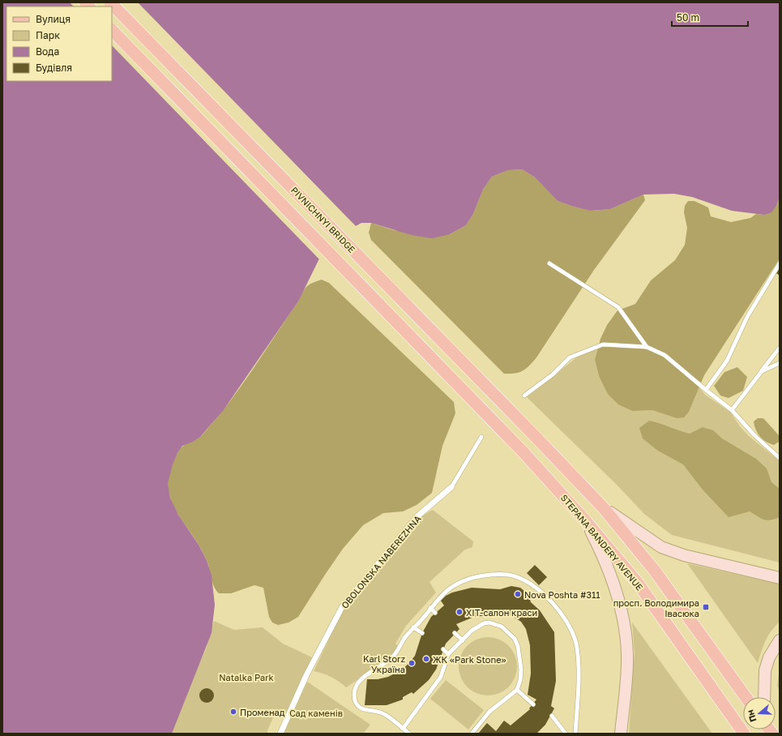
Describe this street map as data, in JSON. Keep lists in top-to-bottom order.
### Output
{
  "streets": {
    "main road": ["PIVNICHNYI BRIDGE", "STEPANA BANDERY AVENUE"],
    "street": ["OBOLONSKA NABEREZHNA"]
  },
  "parks": ["Natalka Park", "Сад каменів"],
  "places": {
    "other": [
      "Nova Poshta #311",
      "ХІТ-салон краси",
      "ЖК «Park Stone»",
      "Karl Storz Україна",
      "Променад"
    ],
    "transit": ["просп. Володимира Івасюка"]
  },
  "legend": [
    "Вулиця",
    "Парк",
    "Вода",
    "Будівля"
  ],
  "scale_bar": "50 m",
  "north": "left"
}
